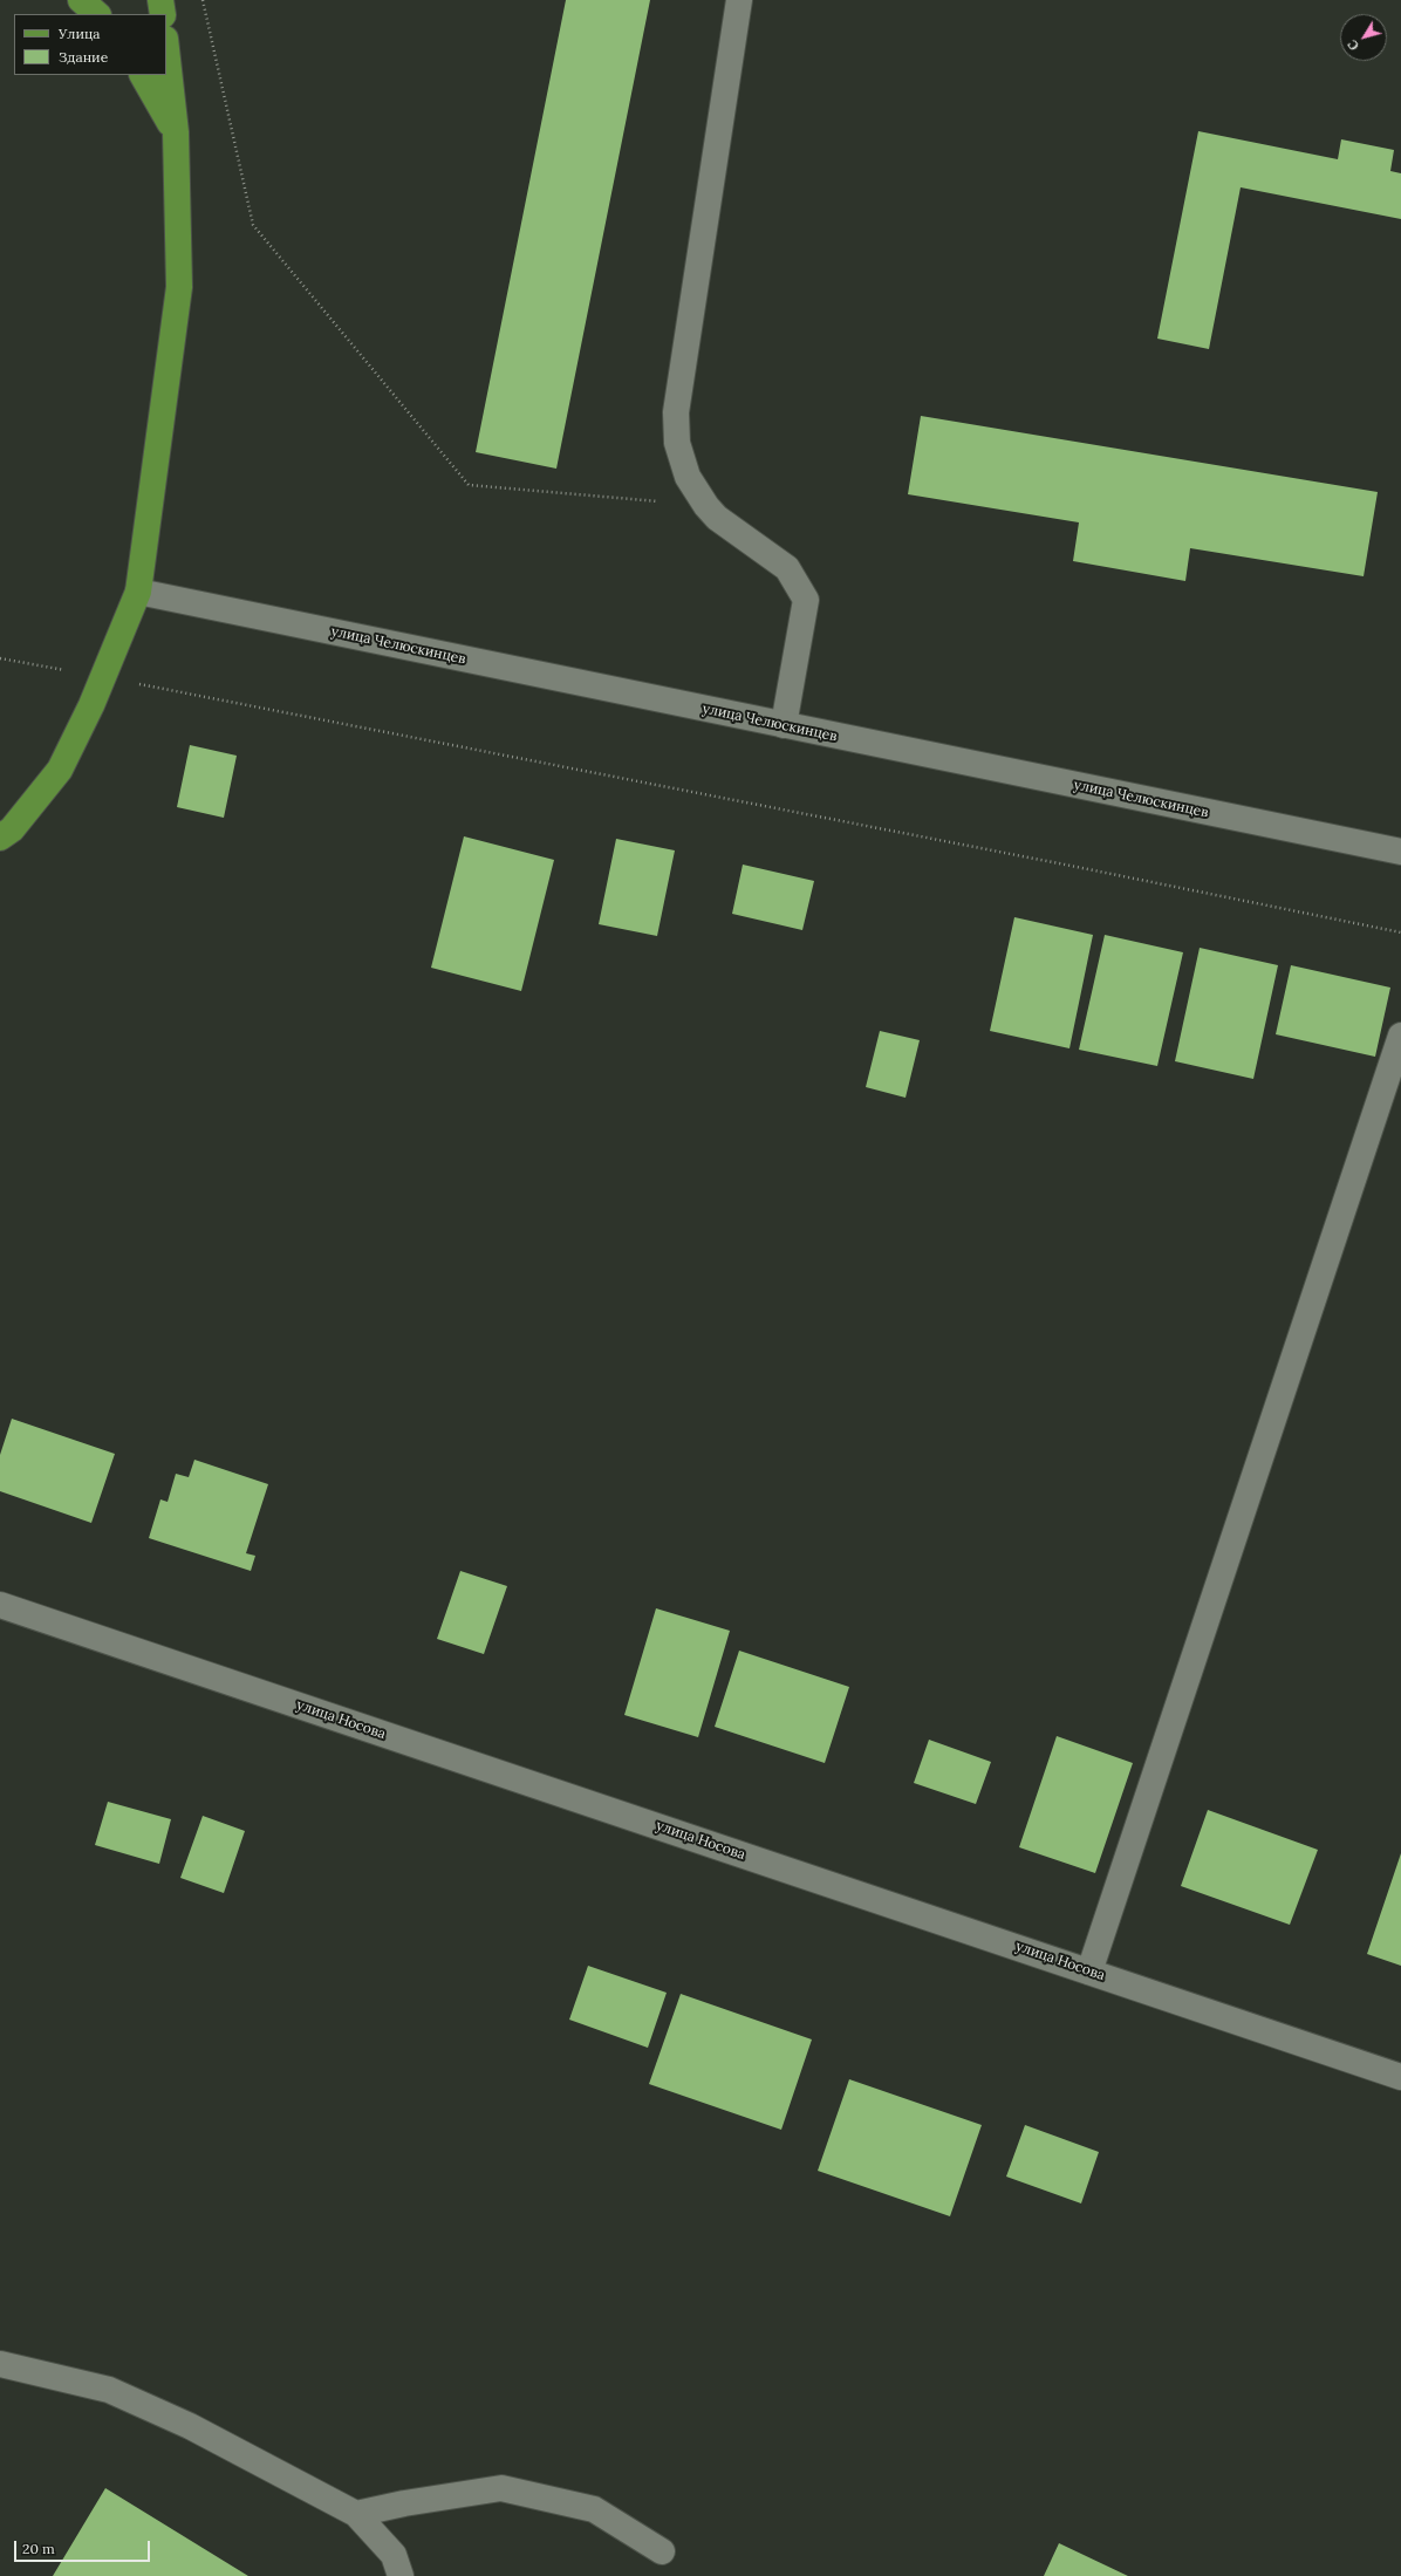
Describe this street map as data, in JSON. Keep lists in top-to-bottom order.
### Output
{
  "streets": {
    "street": ["улица Челюскинцев", "улица Носова"]
  },
  "legend": ["Улица", "Здание"],
  "scale_bar": "20 m",
  "north": "bottom left"
}
